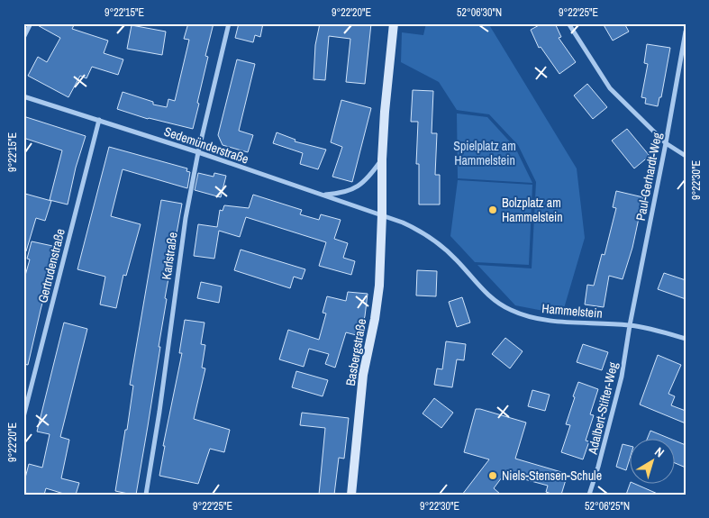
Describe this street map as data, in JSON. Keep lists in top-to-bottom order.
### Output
{
  "streets": {
    "main road": ["Basbergstraße"],
    "street": [
      "Sedemünderstraße",
      "Paul-Gerhardt-Weg",
      "Karlstraße",
      "Gertrudenstraße",
      "Hammelstein",
      "Adalbert-Stifter-Weg"
    ]
  },
  "crossings": [
    ["Sedemünderstraße", "Karlstraße"],
    ["Sedemünderstraße", "Gertrudenstraße"],
    ["Sedemünderstraße", "Hammelstein"],
    ["Sedemünderstraße", "Basbergstraße"],
    ["Paul-Gerhardt-Weg", "Hammelstein"],
    ["Paul-Gerhardt-Weg", "Adalbert-Stifter-Weg"],
    ["Hammelstein", "Basbergstraße"],
    ["Hammelstein", "Adalbert-Stifter-Weg"]
  ],
  "parks": ["Spielplatz am Hammelstein"],
  "places": ["Bolzplatz am Hammelstein", "Niels-Stensen-Schule"],
  "north": "top right",
  "coordinates": [
    "9°22'15\"E",
    "9°22'20\"E",
    "52°06'30\"N",
    "9°22'25\"E",
    "9°22'30\"E",
    "52°06'25\"N"
  ]
}
